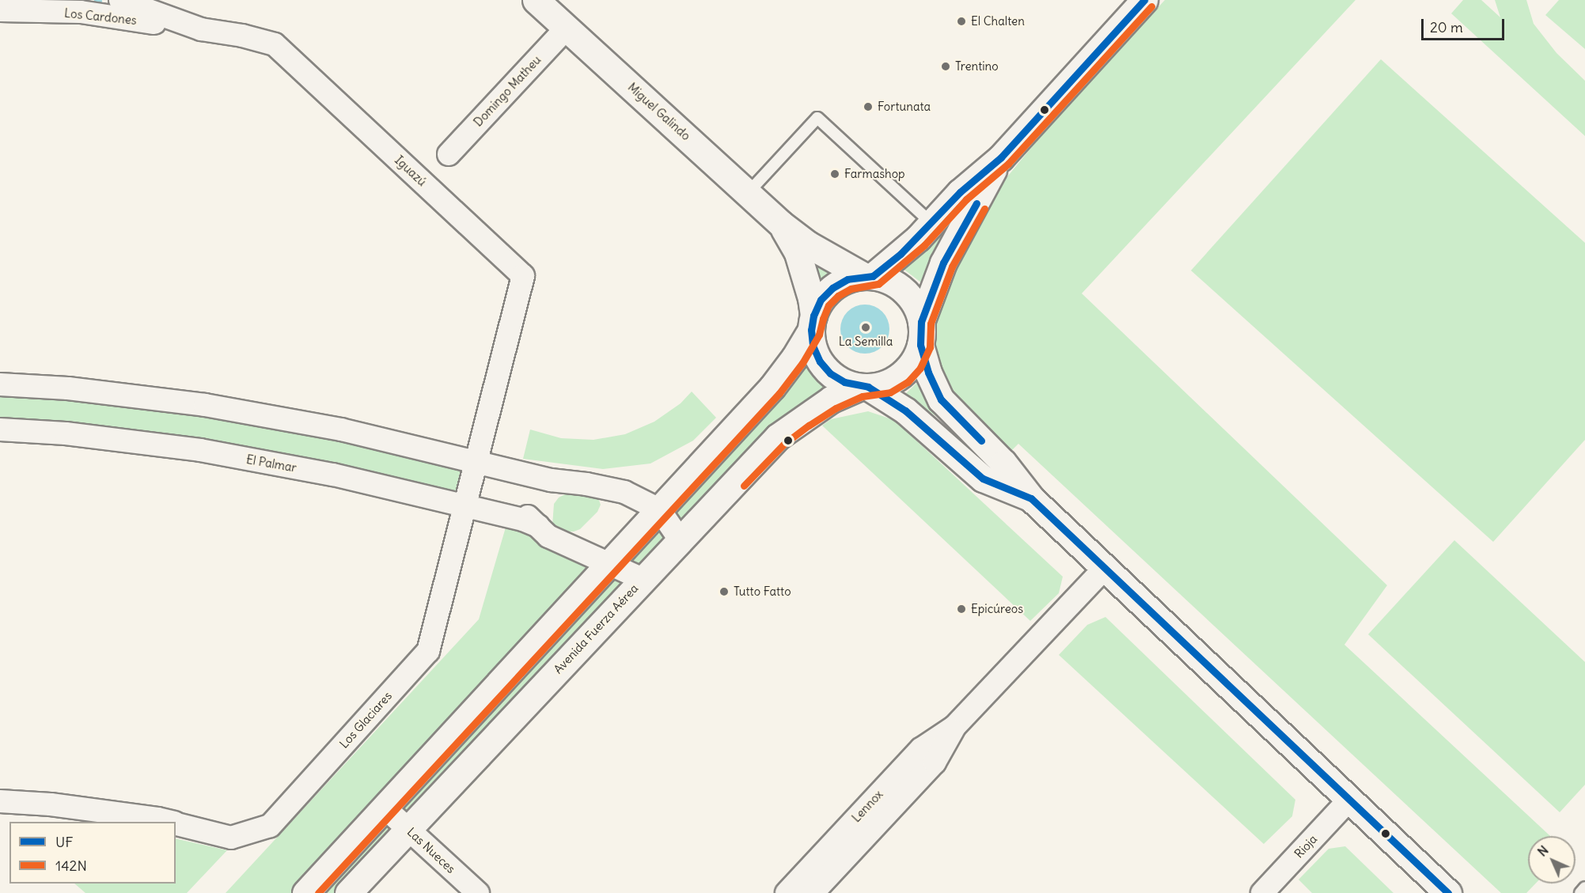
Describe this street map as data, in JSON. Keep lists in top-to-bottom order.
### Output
{
  "streets": {
    "main road": ["Miguel Galindo", "Avenida Fuerza Aérea"],
    "street": [
      "Los Cardones",
      "Domingo Matheu",
      "Iguazú",
      "El Palmar",
      "Los Glaciares",
      "Lennox",
      "Rioja",
      "Las Nueces"
    ]
  },
  "crossings": [
    ["Los Cardones", "Iguazú"],
    ["Domingo Matheu", "Miguel Galindo"],
    ["Miguel Galindo", "Avenida Fuerza Aérea"],
    ["Iguazú", "Los Glaciares"],
    ["El Palmar", "Avenida Fuerza Aérea"],
    ["El Palmar", "Los Glaciares"],
    ["Avenida Fuerza Aérea", "Las Nueces"]
  ],
  "places": [
    "El Chalten",
    "Trentino",
    "Fortunata",
    "Farmashop",
    "La Semilla",
    "Tutto Fatto",
    "Epicúreos"
  ],
  "lines": ["transit line UF", "transit line 142N"],
  "legend": ["UF", "142N"],
  "scale_bar": "20 m",
  "north": "top left"
}
